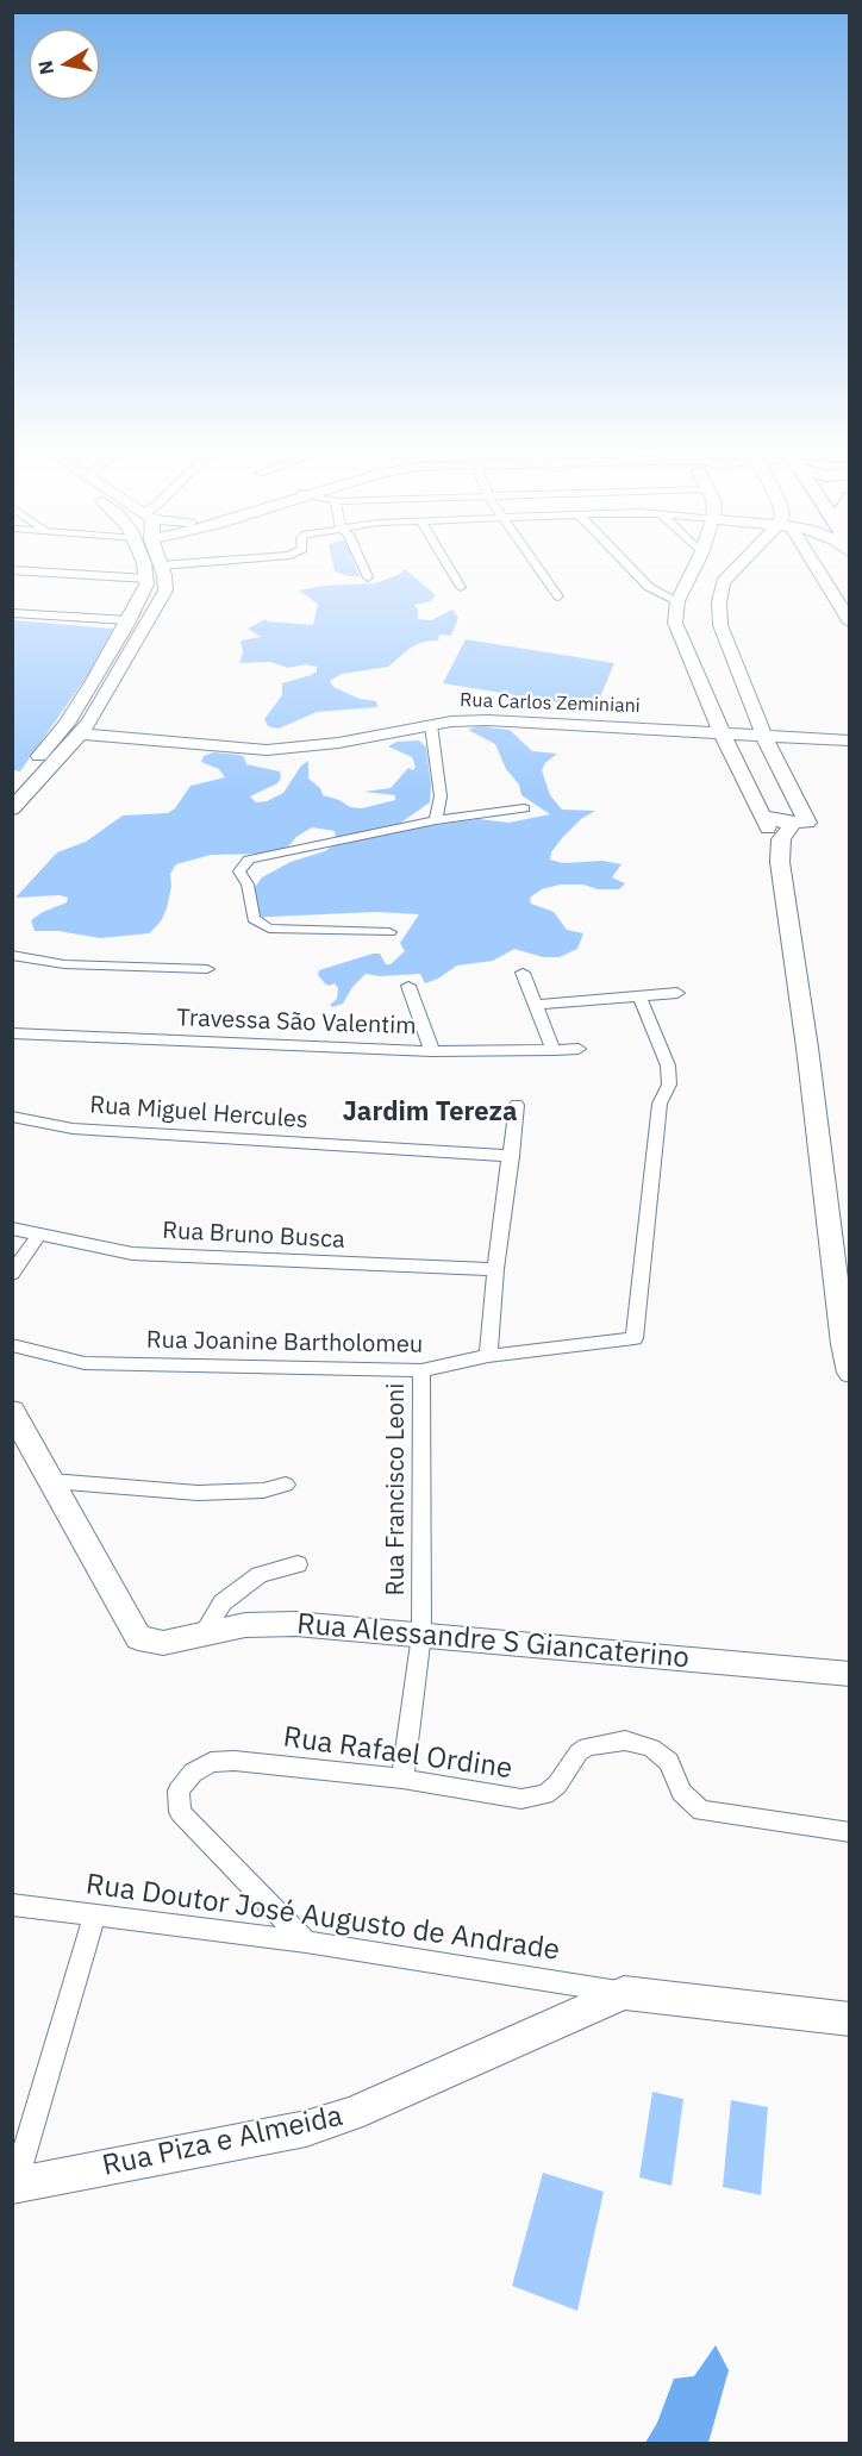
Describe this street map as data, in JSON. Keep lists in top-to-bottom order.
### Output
{
  "streets": {
    "main road": ["Rua Carlos Zeminiani", "Rua Alessandre S Giancaterino", "Rua Piza e Almeida"],
    "street": [
      "Travessa São Valentim",
      "Rua Miguel Hercules",
      "Rua Bruno Busca",
      "Rua Joanine Bartholomeu",
      "Rua Francisco Leoni",
      "Rua Rafael Ordine",
      "Rua Doutor José Augusto de Andrade"
    ]
  },
  "crossings": [
    ["Rua Joanine Bartholomeu", "Rua Francisco Leoni"],
    ["Rua Francisco Leoni", "Rua Alessandre S Giancaterino"],
    ["Rua Francisco Leoni", "Rua Rafael Ordine"],
    ["Rua Rafael Ordine", "Rua Doutor José Augusto de Andrade"],
    ["Rua Doutor José Augusto de Andrade", "Rua Piza e Almeida"]
  ],
  "districts": ["Jardim Tereza"],
  "north": "left"
}
